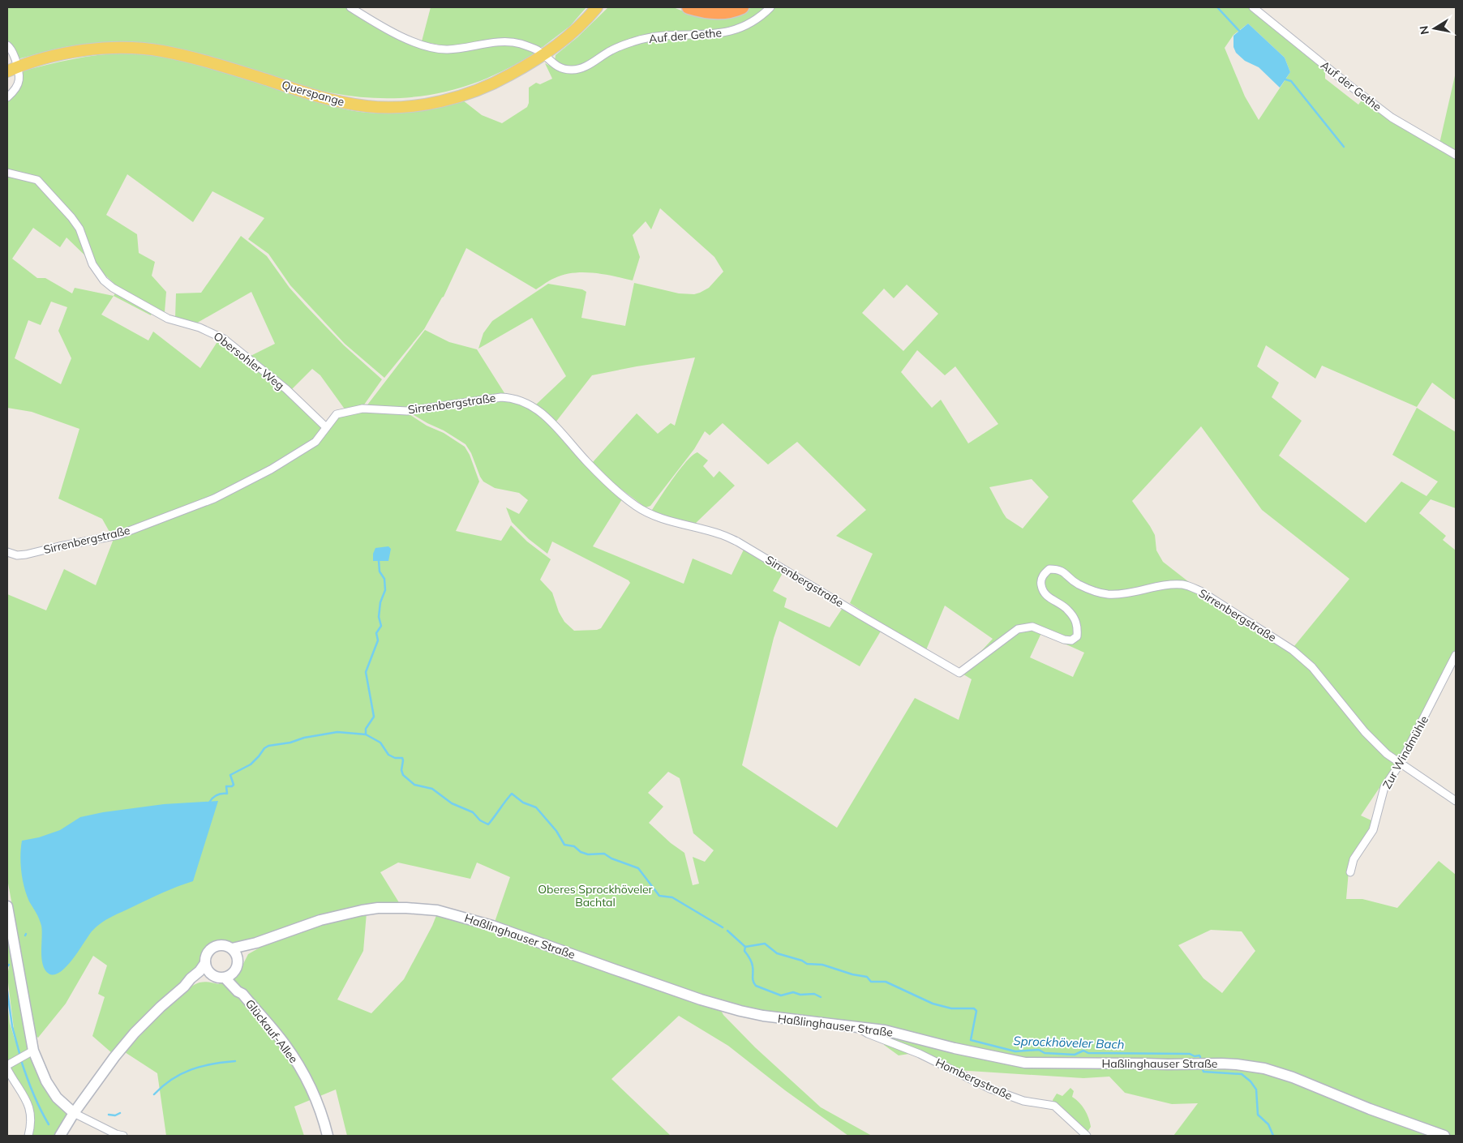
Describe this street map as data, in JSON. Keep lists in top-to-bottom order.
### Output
{
  "streets": {
    "main road": ["Querspange", "Haßlinghauser Straße", "Glückauf-Allee"],
    "street": [
      "Auf der Gethe",
      "Obersohler Weg",
      "Sirrenbergstraße",
      "Zur Windmühle",
      "Hombergstraße"
    ]
  },
  "crossings": [
    ["Auf der Gethe", "Querspange"],
    ["Obersohler Weg", "Sirrenbergstraße"],
    ["Sirrenbergstraße", "Zur Windmühle"],
    ["Haßlinghauser Straße", "Glückauf-Allee"],
    ["Haßlinghauser Straße", "Hombergstraße"]
  ],
  "water": ["Sprockhöveler Bach"],
  "parks": ["Oberes Sprockhöveler Bachtal"],
  "north": "left"
}
